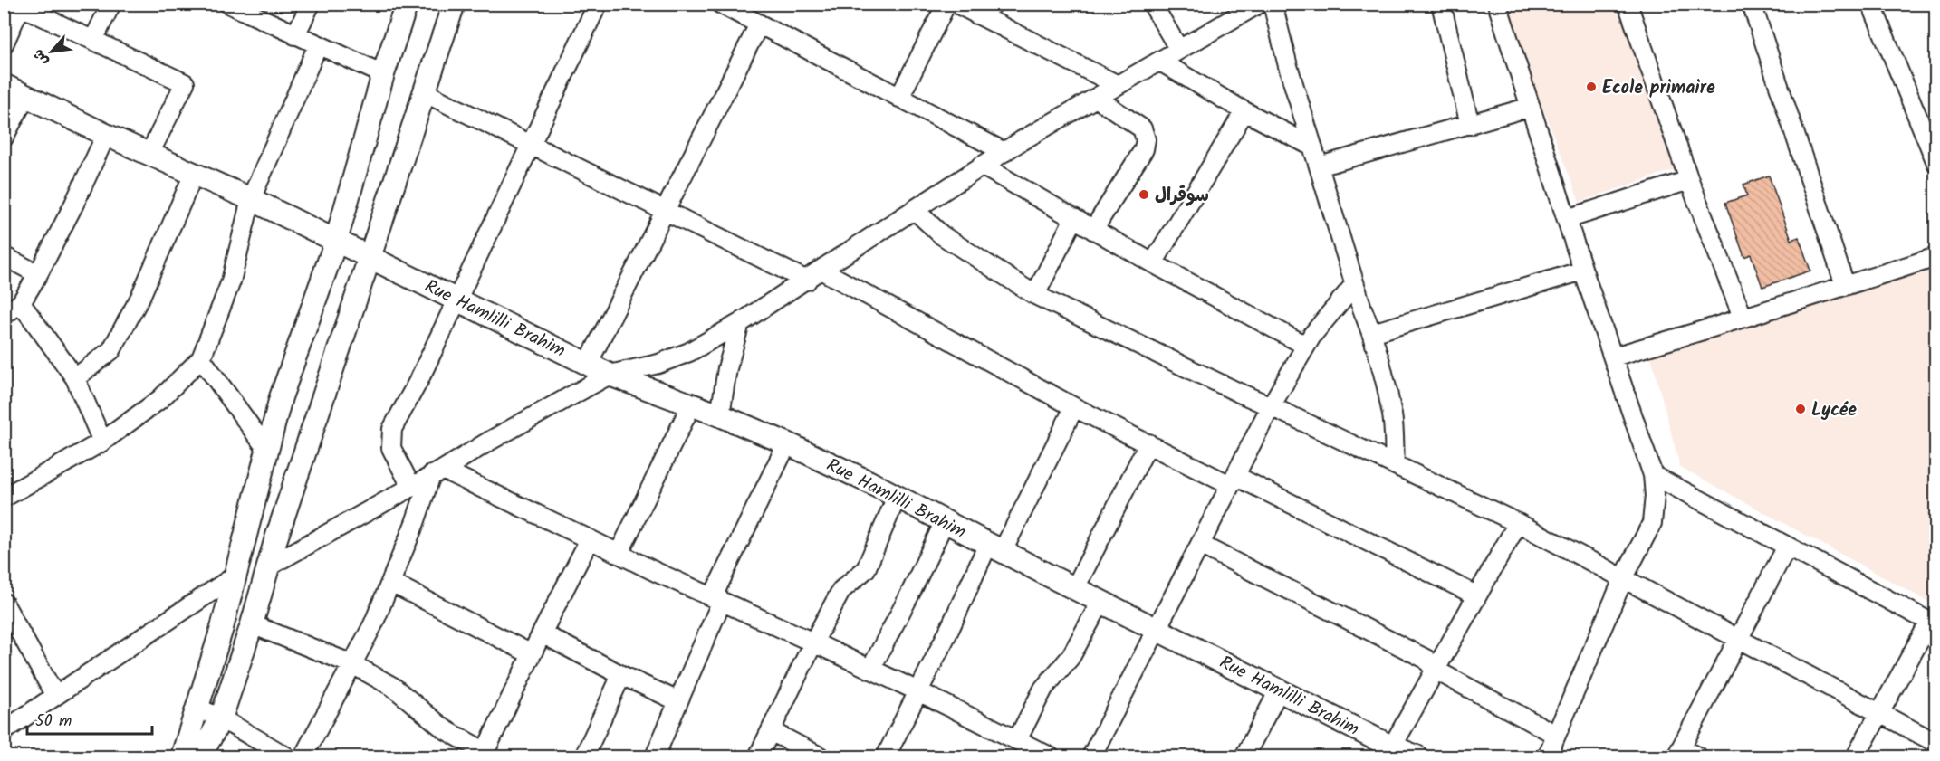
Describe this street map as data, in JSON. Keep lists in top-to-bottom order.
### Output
{
  "streets": {
    "street": ["Rue Hamlilli Brahim"]
  },
  "places": ["Ecole primaire", "سوقرال", "Lycée"],
  "scale_bar": "50 m",
  "north": "bottom left"
}
